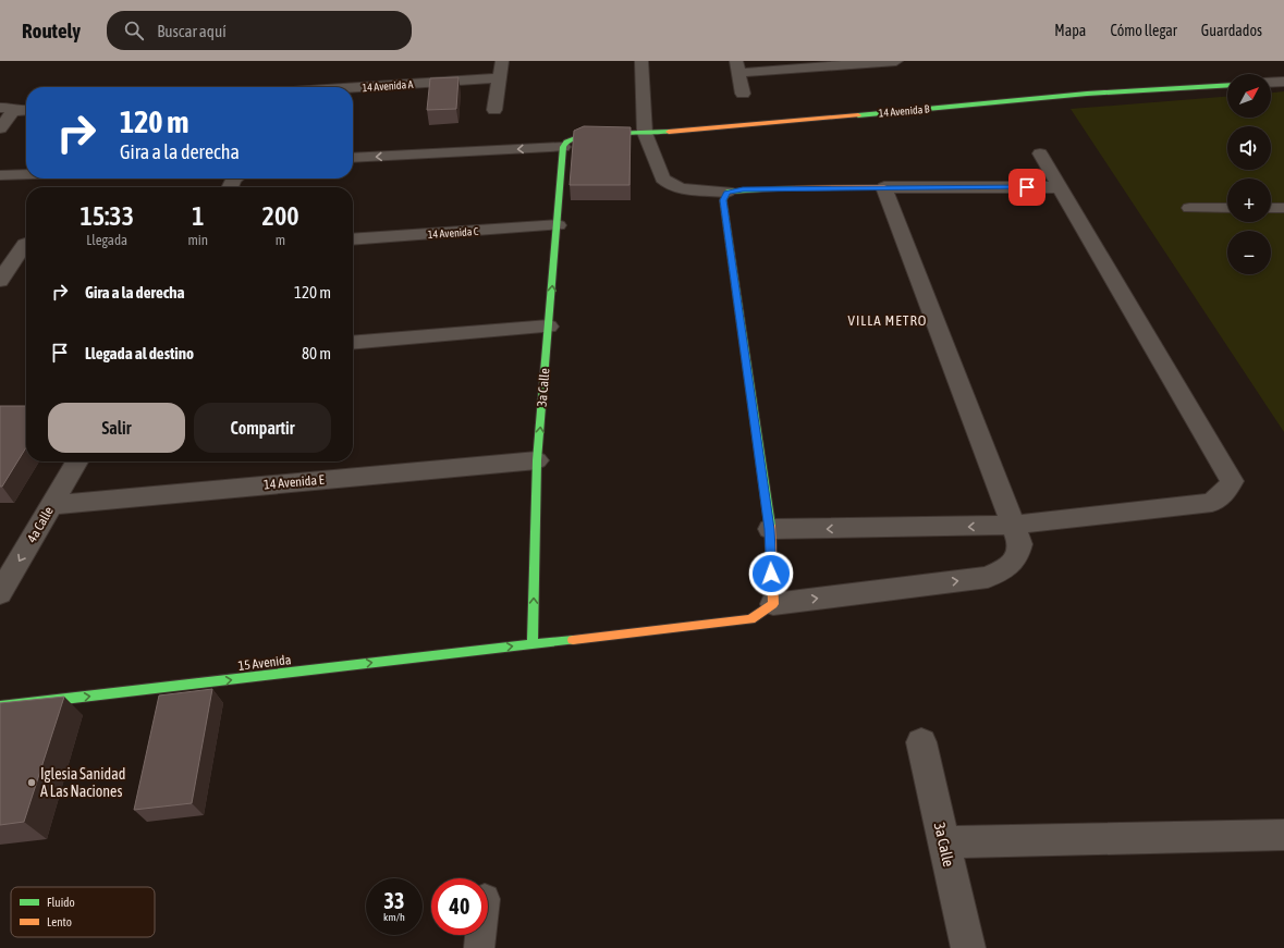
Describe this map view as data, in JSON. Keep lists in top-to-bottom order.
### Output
{
  "streets": {
    "street": [
      "14 Avenida A",
      "14 Avenida B",
      "14 Avenida C",
      "3a Calle",
      "14 Avenida E",
      "4a Calle",
      "15 Avenida"
    ]
  },
  "crossings": [
    ["14 Avenida B", "3a Calle"],
    ["14 Avenida C", "3a Calle"],
    ["3a Calle", "14 Avenida E"],
    ["3a Calle", "15 Avenida"],
    ["14 Avenida E", "4a Calle"]
  ],
  "one_way": ["3a Calle", "4a Calle", "15 Avenida"],
  "districts": ["VILLA METRO"],
  "places": ["Iglesia Sanidad A Las Naciones"],
  "legend": ["Fluido", "Lento"],
  "north": "top right",
  "page": {
    "header": "Routely",
    "search": "Buscar aquí",
    "nav": ["Mapa", "Cómo llegar", "Guardados"],
    "map_buttons": ["+", "−"],
    "turn": ["120 m", "Gira a la derecha"],
    "eta": [
      "15:33",
      "Llegada",
      "1",
      "min",
      "200",
      "m"
    ],
    "list": [
      {
        "name": "Gira a la derecha",
        "value": "120 m"
      },
      {
        "name": "Llegada al destino",
        "value": "80 m"
      }
    ],
    "buttons": ["Salir", "Compartir"],
    "speed": "33 km/h",
    "limit": "40"
  }
}
